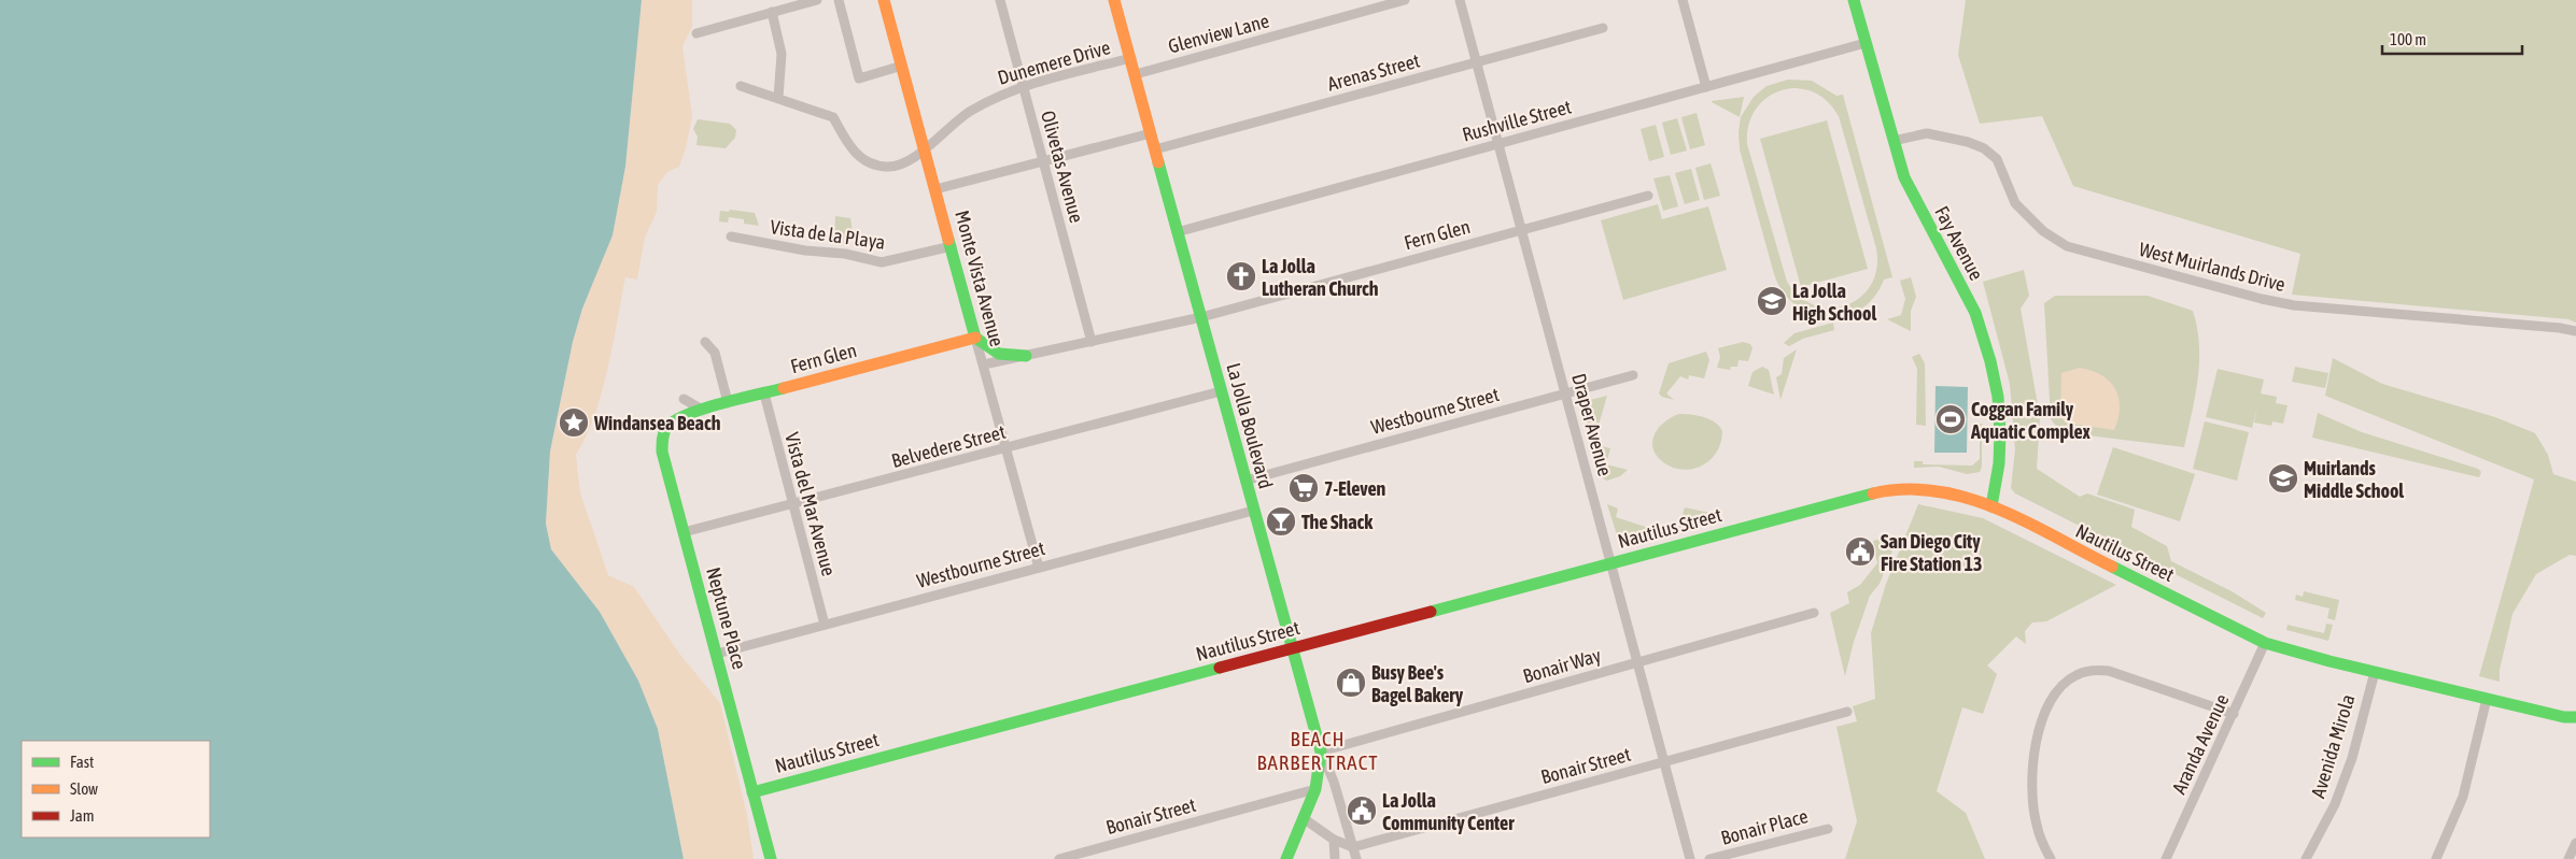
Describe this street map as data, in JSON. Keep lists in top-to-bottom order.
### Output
{
  "streets": {
    "street": [
      "Glenview Lane",
      "Dunemere Drive",
      "Arenas Street",
      "Rushville Street",
      "Olivetas Avenue",
      "Vista de la Playa",
      "Fern Glen",
      "Fay Avenue",
      "West Muirlands Drive",
      "Monte Vista Avenue",
      "Westbourne Street",
      "Draper Avenue",
      "La Jolla Boulevard",
      "Belvedere Street",
      "Vista del Mar Avenue",
      "Nautilus Street",
      "Neptune Place",
      "Bonair Way",
      "Aranda Avenue",
      "Avenida Mirola",
      "Bonair Street",
      "Bonair Place"
    ]
  },
  "crossings": [
    ["Glenview Lane", "La Jolla Boulevard"],
    ["Dunemere Drive", "Olivetas Avenue"],
    ["Dunemere Drive", "Monte Vista Avenue"],
    ["Dunemere Drive", "La Jolla Boulevard"],
    ["Arenas Street", "Draper Avenue"],
    ["Arenas Street", "La Jolla Boulevard"],
    ["Rushville Street", "Fay Avenue"],
    ["Rushville Street", "Draper Avenue"],
    ["Rushville Street", "La Jolla Boulevard"],
    ["Olivetas Avenue", "Fern Glen"],
    ["Vista de la Playa", "Monte Vista Avenue"],
    ["Fern Glen", "Monte Vista Avenue"],
    ["Fern Glen", "Draper Avenue"],
    ["Fern Glen", "La Jolla Boulevard"],
    ["Fern Glen", "Vista del Mar Avenue"],
    ["Fern Glen", "Neptune Place"],
    ["Fay Avenue", "West Muirlands Drive"],
    ["Fay Avenue", "Nautilus Street"],
    ["Monte Vista Avenue", "Westbourne Street"],
    ["Monte Vista Avenue", "Belvedere Street"],
    ["Westbourne Street", "Draper Avenue"],
    ["Westbourne Street", "La Jolla Boulevard"],
    ["Westbourne Street", "Vista del Mar Avenue"],
    ["Westbourne Street", "Neptune Place"],
    ["Draper Avenue", "Nautilus Street"],
    ["Draper Avenue", "Bonair Way"],
    ["Draper Avenue", "Bonair Street"],
    ["La Jolla Boulevard", "Belvedere Street"],
    ["La Jolla Boulevard", "Nautilus Street"],
    ["La Jolla Boulevard", "Bonair Way"],
    ["La Jolla Boulevard", "Bonair Street"],
    ["Belvedere Street", "Vista del Mar Avenue"],
    ["Belvedere Street", "Neptune Place"],
    ["Nautilus Street", "Neptune Place"],
    ["Nautilus Street", "Aranda Avenue"],
    ["Nautilus Street", "Avenida Mirola"]
  ],
  "districts": ["BEACH BARBER TRACT"],
  "places": {
    "church": ["La Jolla Lutheran Church"],
    "school or university": ["La Jolla High School", "Muirlands Middle School"],
    "sports": ["Coggan Family Aquatic Complex"],
    "place": ["Windansea Beach"],
    "supermarket": ["7-Eleven"],
    "bar": ["The Shack"],
    "public building": ["San Diego City Fire Station 13", "La Jolla Community Center"],
    "shop": ["Busy Bee's Bagel Bakery"]
  },
  "legend": ["Fast", "Slow", "Jam"],
  "scale_bar": "100 m"
}
